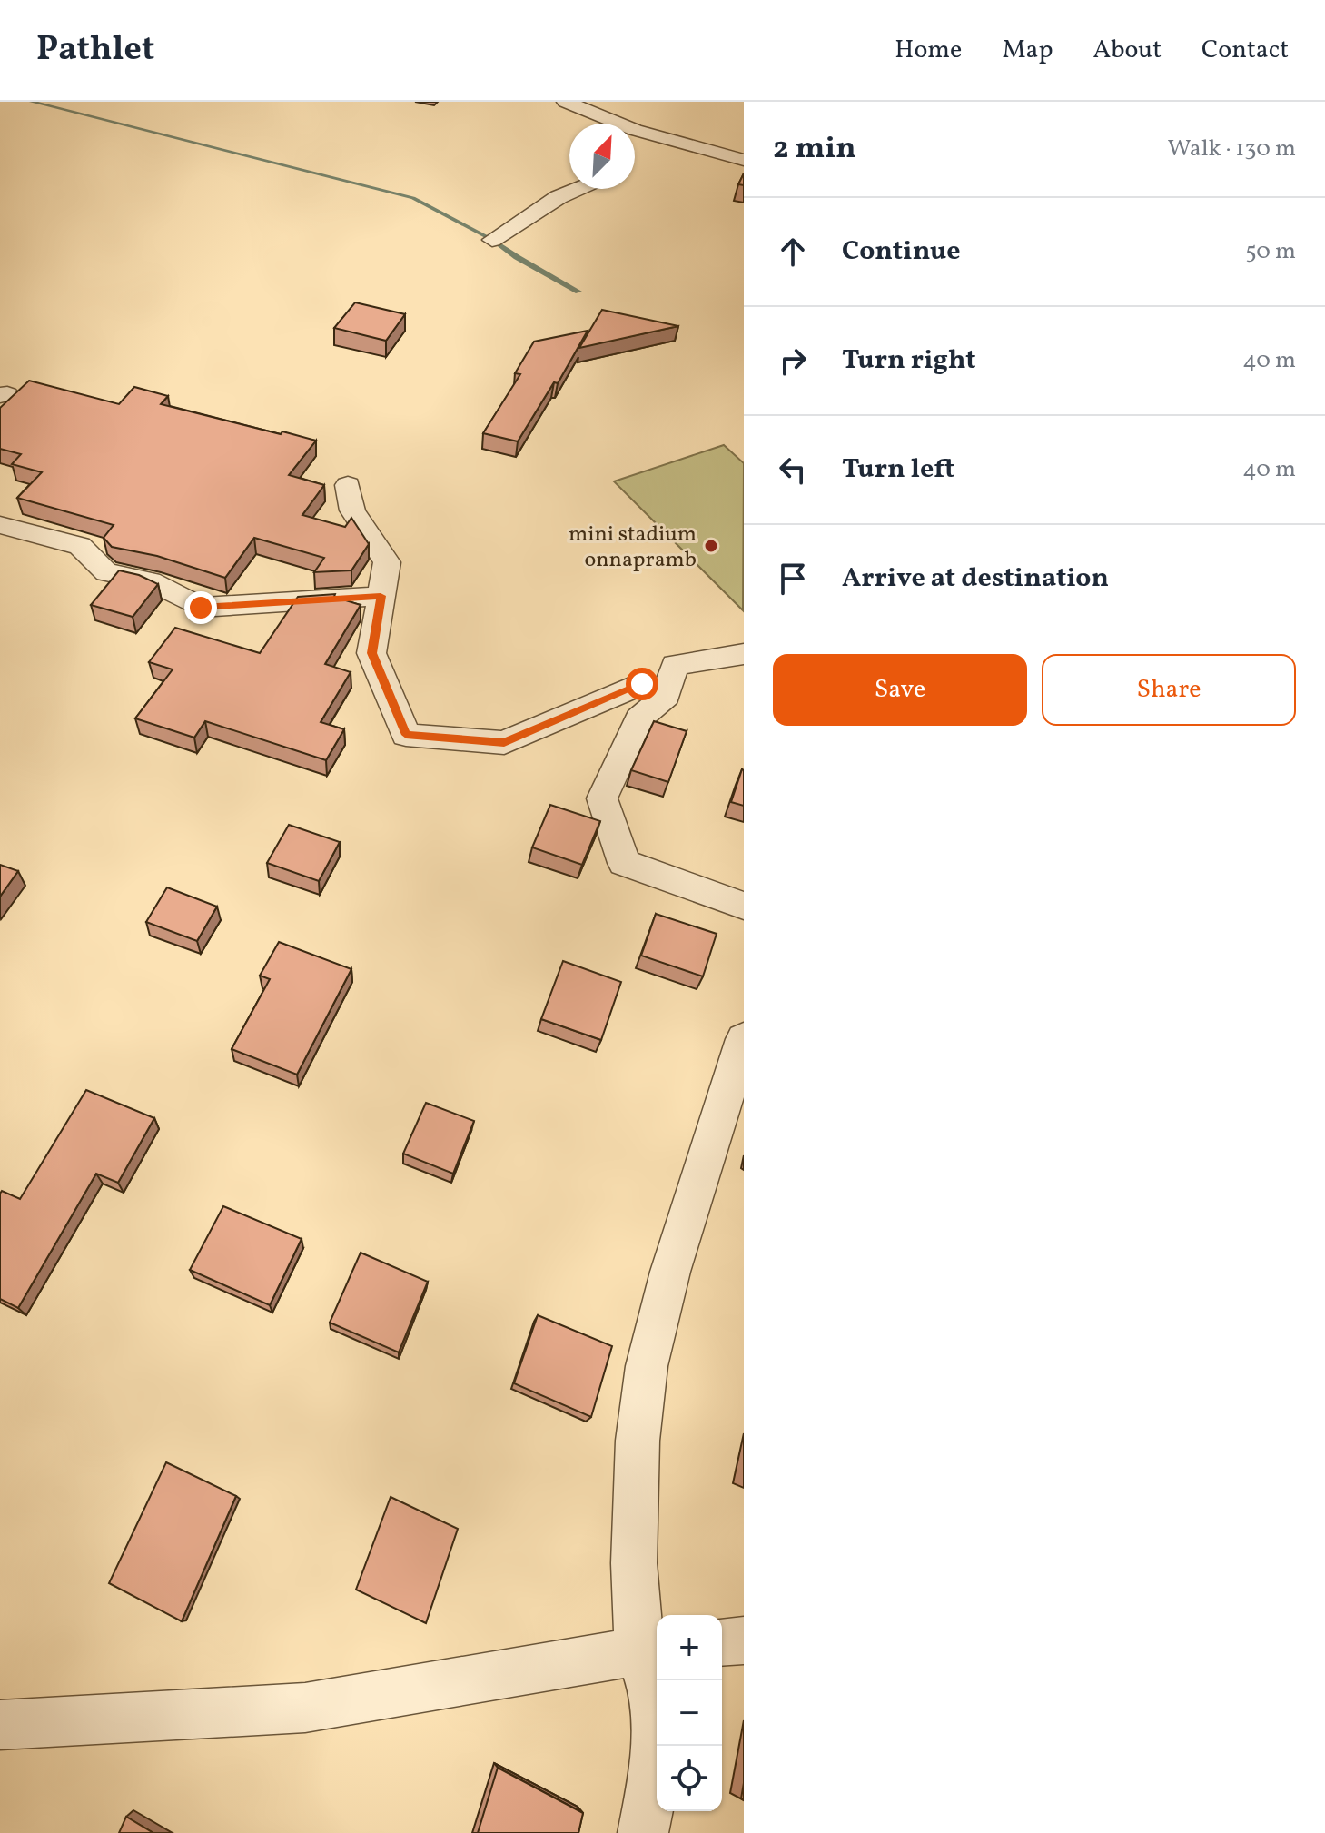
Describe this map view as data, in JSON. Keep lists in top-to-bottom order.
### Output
{
  "places": ["mini stadium onnapramb"],
  "north": "top right",
  "page": {
    "header": "Pathlet",
    "nav": [
      "Home",
      "Map",
      "About",
      "Contact"
    ],
    "heading": ["2 min", "Walk · 130 m"],
    "list": [
      ["Continue", "50 m"],
      ["Turn right", "40 m"],
      ["Turn left", "40 m"],
      "Arrive at destination"
    ],
    "buttons": ["Save", "Share"],
    "map_buttons": ["+", "−"]
  }
}
